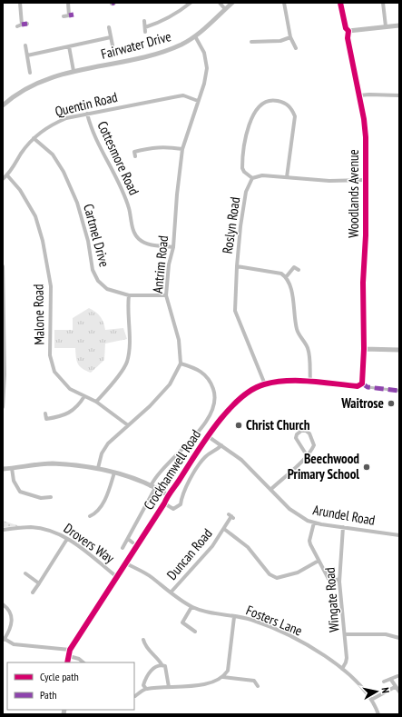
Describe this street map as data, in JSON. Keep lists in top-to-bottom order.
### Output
{
  "streets": {
    "street": [
      "Fairwater Drive",
      "Quentin Road",
      "Cottesmore Road",
      "Woodlands Avenue",
      "Roslyn Road",
      "Cartmel Drive",
      "Antrim Road",
      "Malone Road",
      "Crockhamwell Road",
      "Arundel Road",
      "Drovers Way",
      "Duncan Road",
      "Wingate Road",
      "Fosters Lane"
    ]
  },
  "crossings": [
    ["Fairwater Drive", "Antrim Road"],
    ["Quentin Road", "Cottesmore Road"],
    ["Quentin Road", "Cartmel Drive"],
    ["Quentin Road", "Antrim Road"],
    ["Quentin Road", "Malone Road"],
    ["Cottesmore Road", "Antrim Road"],
    ["Woodlands Avenue", "Crockhamwell Road"],
    ["Roslyn Road", "Crockhamwell Road"],
    ["Cartmel Drive", "Antrim Road"],
    ["Crockhamwell Road", "Arundel Road"],
    ["Crockhamwell Road", "Drovers Way"],
    ["Crockhamwell Road", "Fosters Lane"],
    ["Arundel Road", "Wingate Road"],
    ["Duncan Road", "Fosters Lane"],
    ["Wingate Road", "Fosters Lane"]
  ],
  "places": ["Waitrose", "Christ Church", "Beechwood Primary School"],
  "legend": ["Cycle path", "Path"],
  "north": "right"
}
